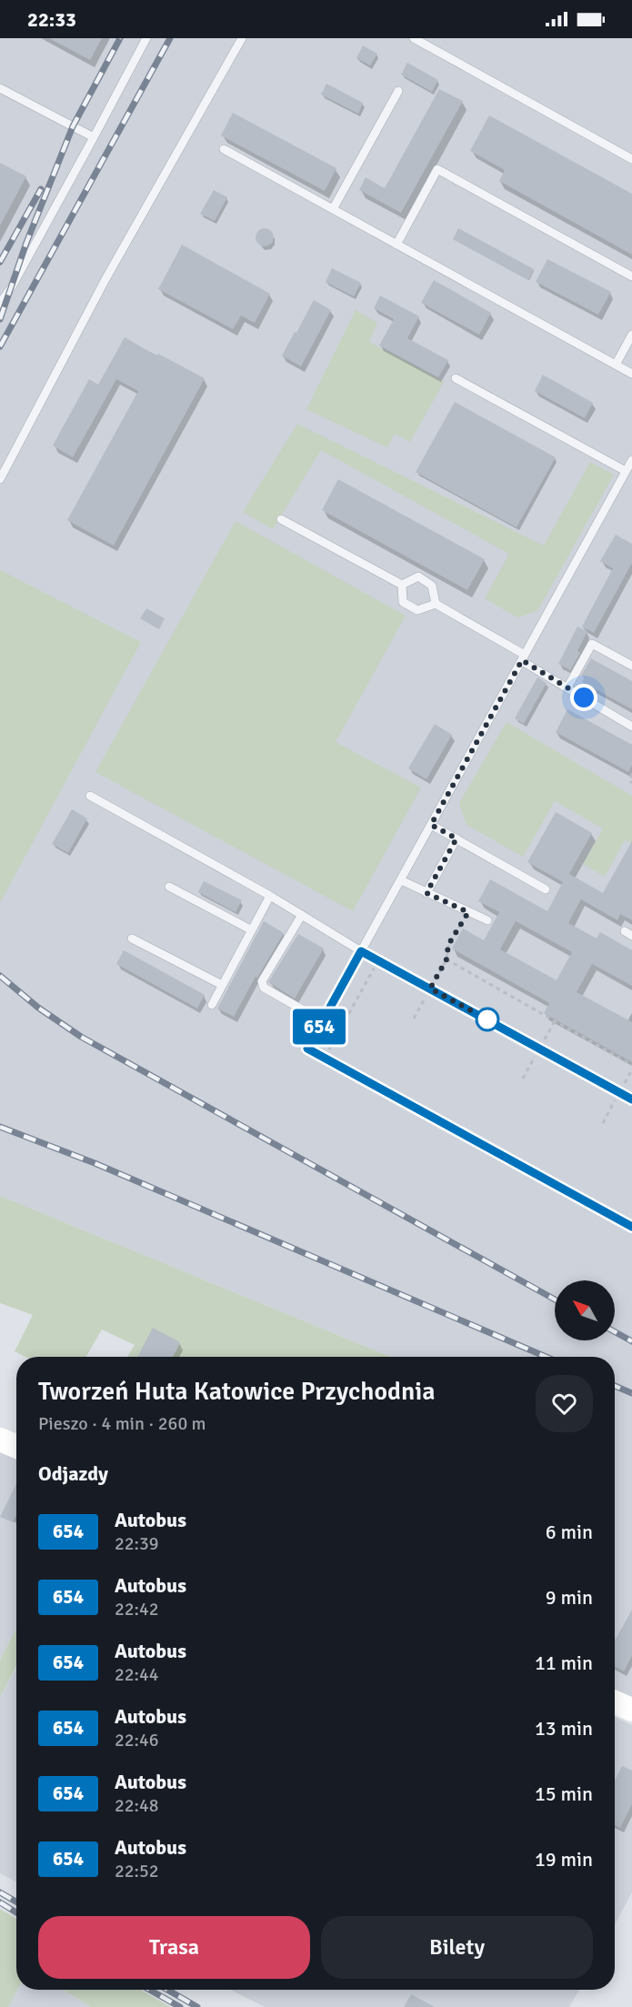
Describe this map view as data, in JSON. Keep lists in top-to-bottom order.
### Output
{
  "lines": ["bus line 654"],
  "north": "top left",
  "page": {
    "status": "22:33",
    "on_map": "654",
    "heading": [
      ["Tworzeń Huta Katowice Przychodnia", "Pieszo · 4 min · 260 m"],
      "Odjazdy"
    ],
    "list": [
      {
        "mark": "654",
        "name": "Autobus",
        "note": "22:39",
        "value": "6 min"
      },
      {
        "mark": "654",
        "name": "Autobus",
        "note": "22:42",
        "value": "9 min"
      },
      {
        "mark": "654",
        "name": "Autobus",
        "note": "22:44",
        "value": "11 min"
      },
      {
        "mark": "654",
        "name": "Autobus",
        "note": "22:46",
        "value": "13 min"
      },
      {
        "mark": "654",
        "name": "Autobus",
        "note": "22:48",
        "value": "15 min"
      },
      {
        "mark": "654",
        "name": "Autobus",
        "note": "22:52",
        "value": "19 min"
      }
    ],
    "buttons": ["Trasa", "Bilety"]
  }
}
